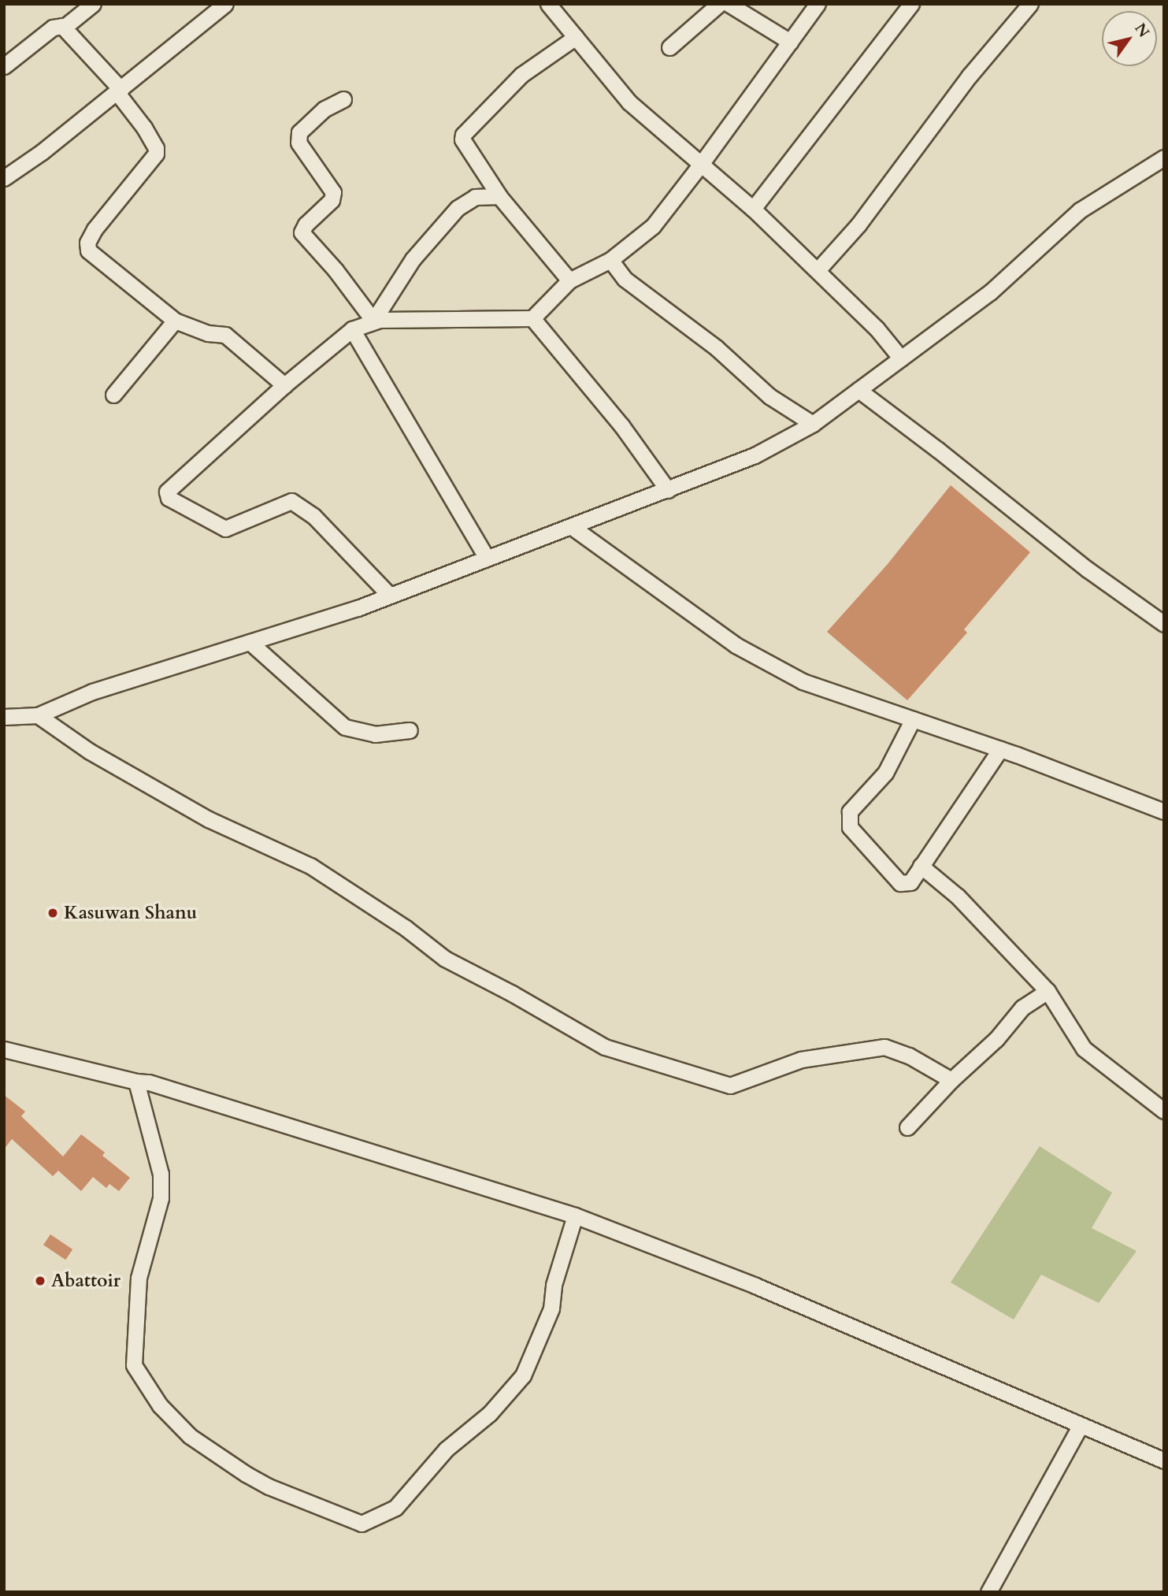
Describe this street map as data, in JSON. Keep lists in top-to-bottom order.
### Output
{
  "places": ["Kasuwan Shanu", "Abattoir"],
  "north": "top right"
}
